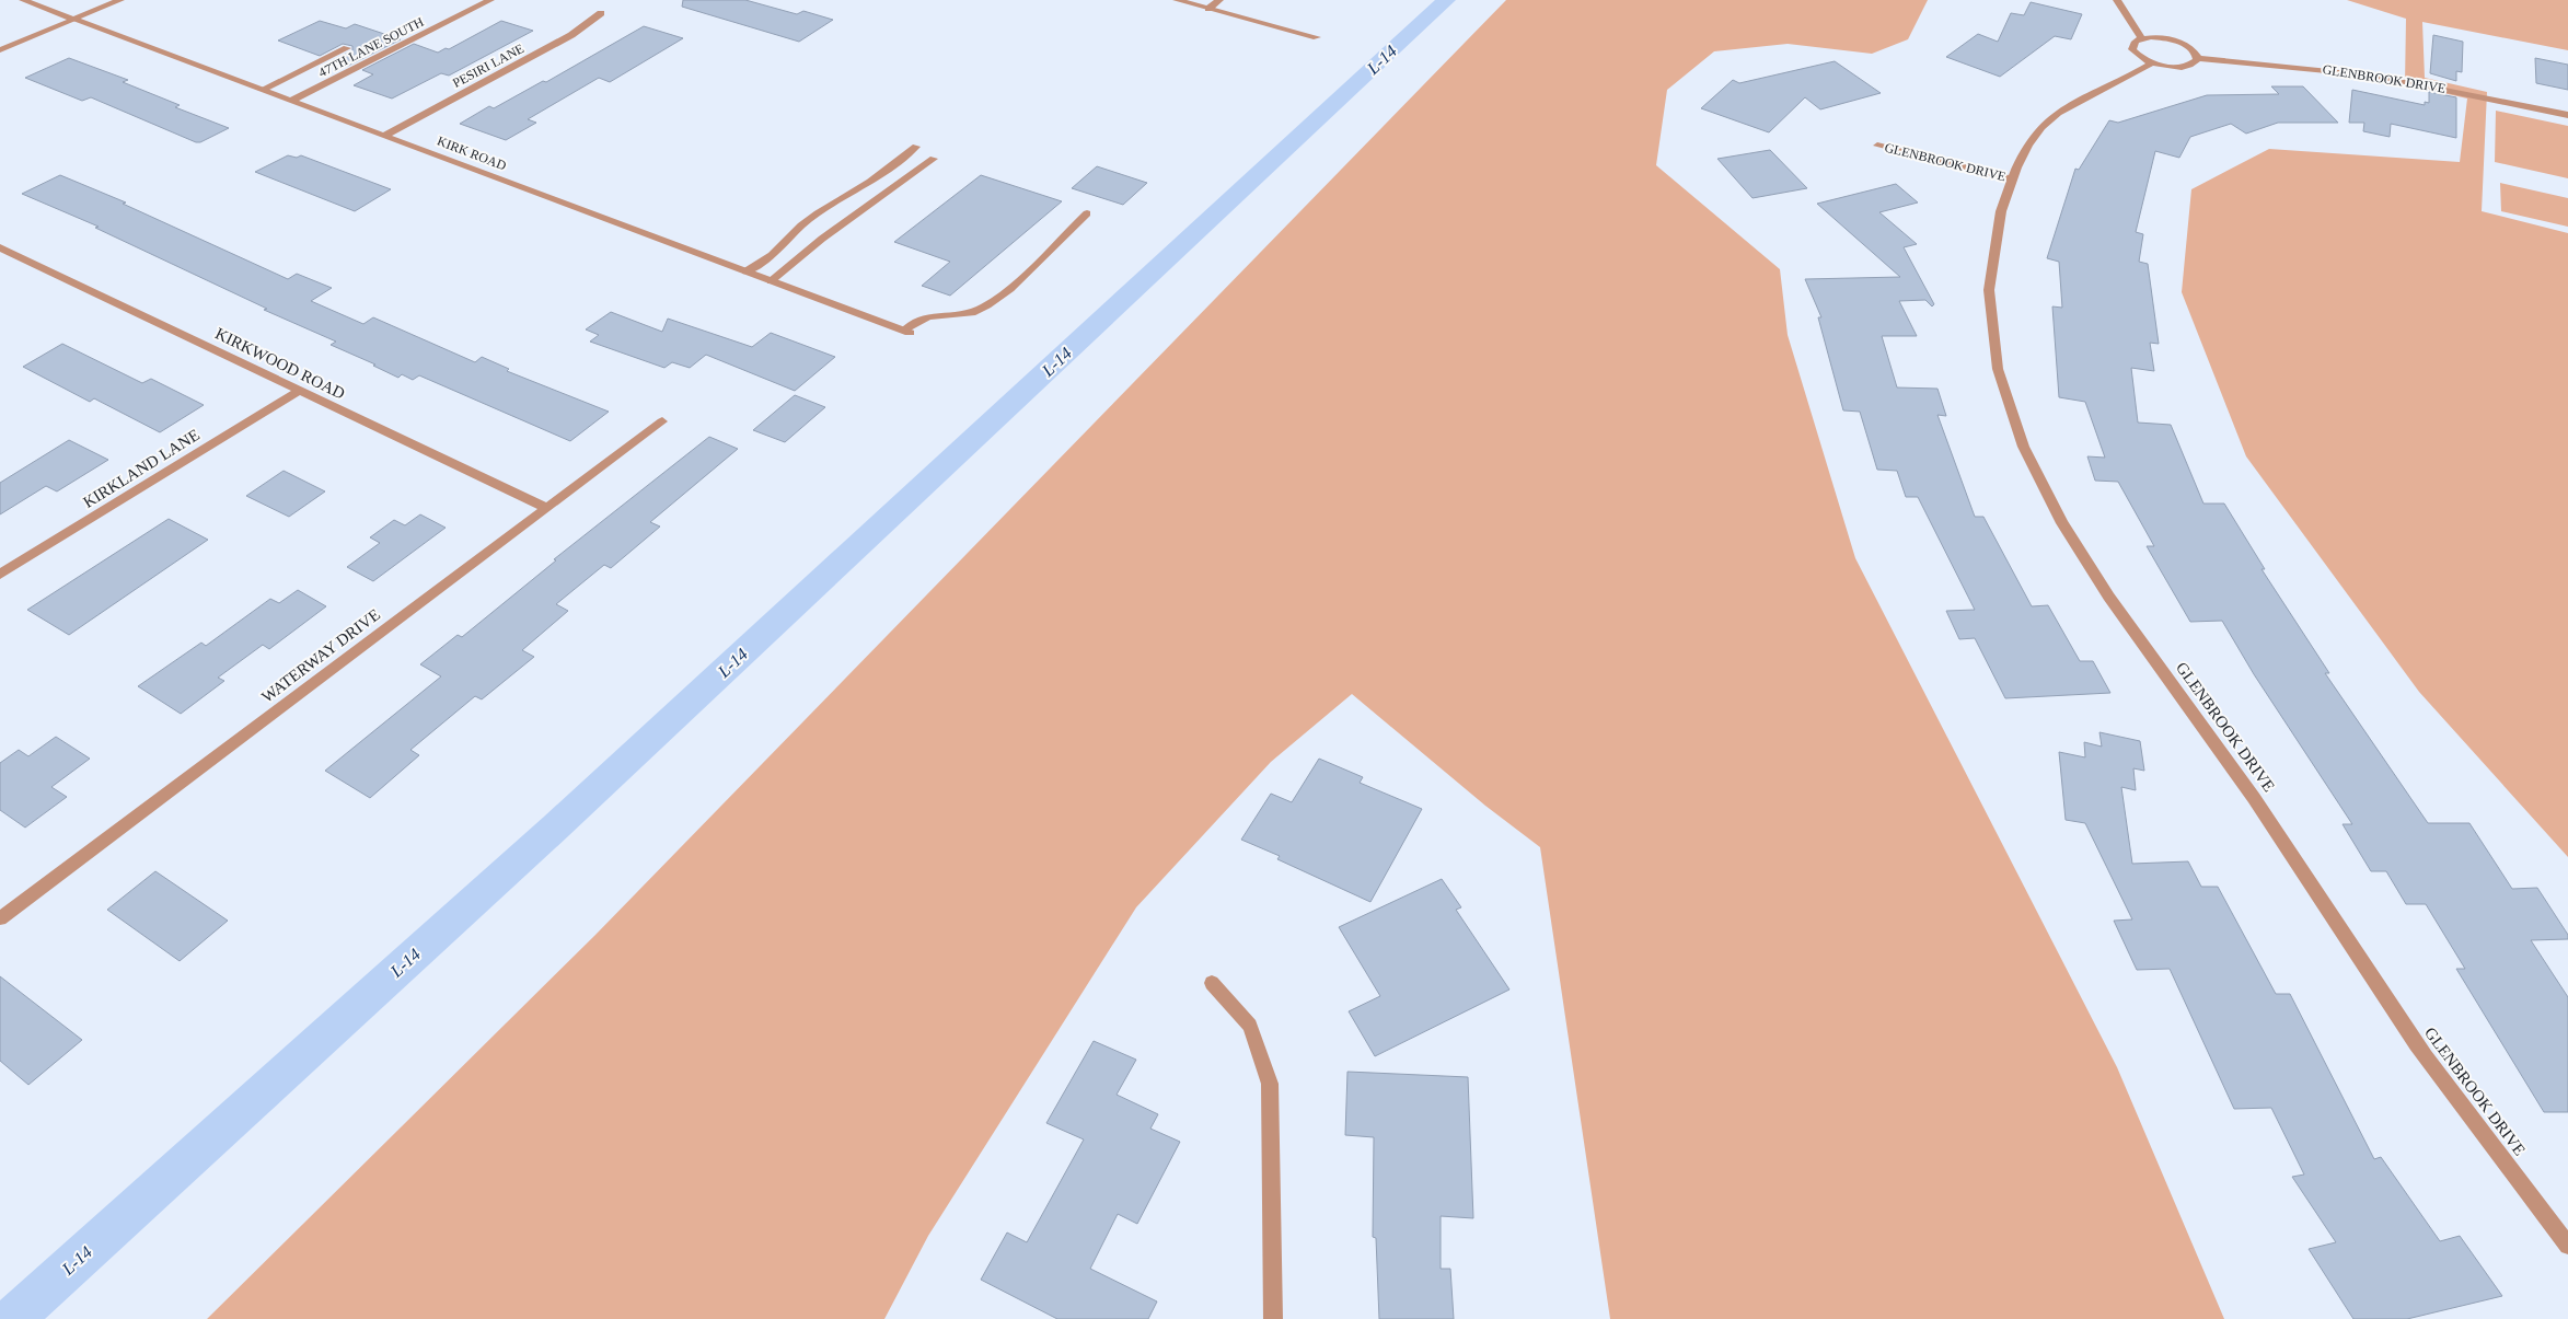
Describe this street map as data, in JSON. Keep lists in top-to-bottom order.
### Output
{
  "streets": {
    "street": [
      "47TH LANE SOUTH",
      "PESIRI LANE",
      "GLENBROOK DRIVE",
      "KIRK ROAD",
      "KIRKWOOD ROAD",
      "KIRKLAND LANE",
      "WATERWAY DRIVE"
    ]
  },
  "crossings": [
    ["47TH LANE SOUTH", "KIRK ROAD"],
    ["PESIRI LANE", "KIRK ROAD"],
    ["KIRKWOOD ROAD", "KIRKLAND LANE"],
    ["KIRKWOOD ROAD", "WATERWAY DRIVE"]
  ],
  "water": ["L-14"]
}
